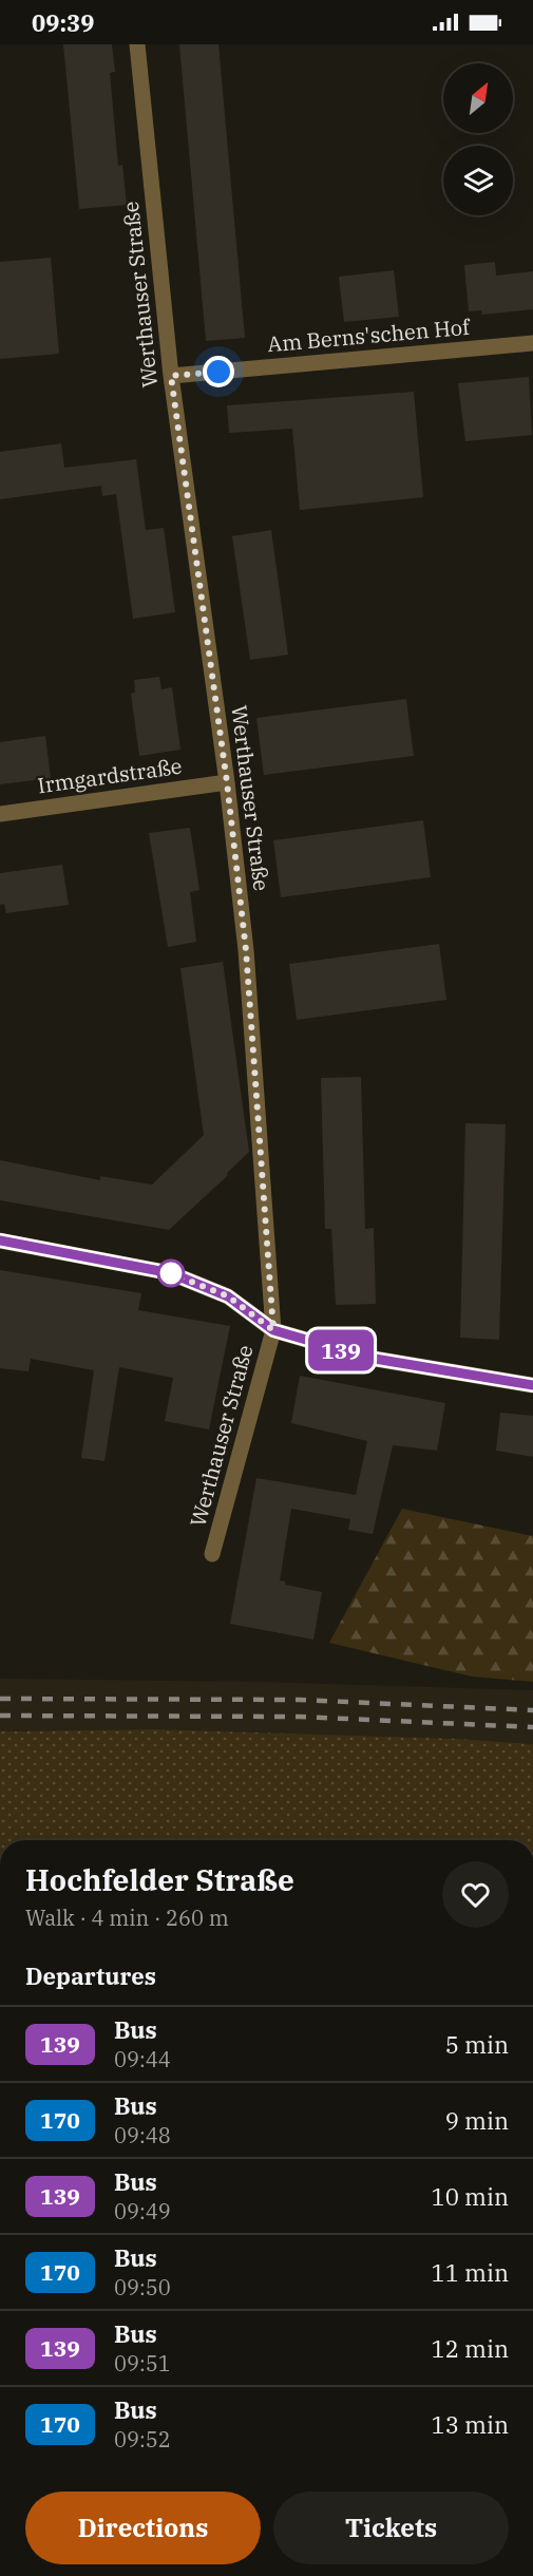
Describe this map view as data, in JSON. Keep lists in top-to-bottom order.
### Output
{
  "streets": {
    "street": ["Werthauser Straße", "Am Berns'schen Hof", "Irmgardstraße"]
  },
  "crossings": [
    ["Werthauser Straße", "Am Berns'schen Hof"],
    ["Werthauser Straße", "Irmgardstraße"]
  ],
  "lines": ["bus line 139"],
  "north": "top right",
  "page": {
    "status": "09:39",
    "on_map": "139",
    "heading": [
      ["Hochfelder Straße", "Walk · 4 min · 260 m"],
      "Departures"
    ],
    "list": [
      {
        "mark": "139",
        "name": "Bus",
        "note": "09:44",
        "value": "5 min"
      },
      {
        "mark": "170",
        "name": "Bus",
        "note": "09:48",
        "value": "9 min"
      },
      {
        "mark": "139",
        "name": "Bus",
        "note": "09:49",
        "value": "10 min"
      },
      {
        "mark": "170",
        "name": "Bus",
        "note": "09:50",
        "value": "11 min"
      },
      {
        "mark": "139",
        "name": "Bus",
        "note": "09:51",
        "value": "12 min"
      },
      {
        "mark": "170",
        "name": "Bus",
        "note": "09:52",
        "value": "13 min"
      }
    ],
    "buttons": ["Directions", "Tickets"]
  }
}
